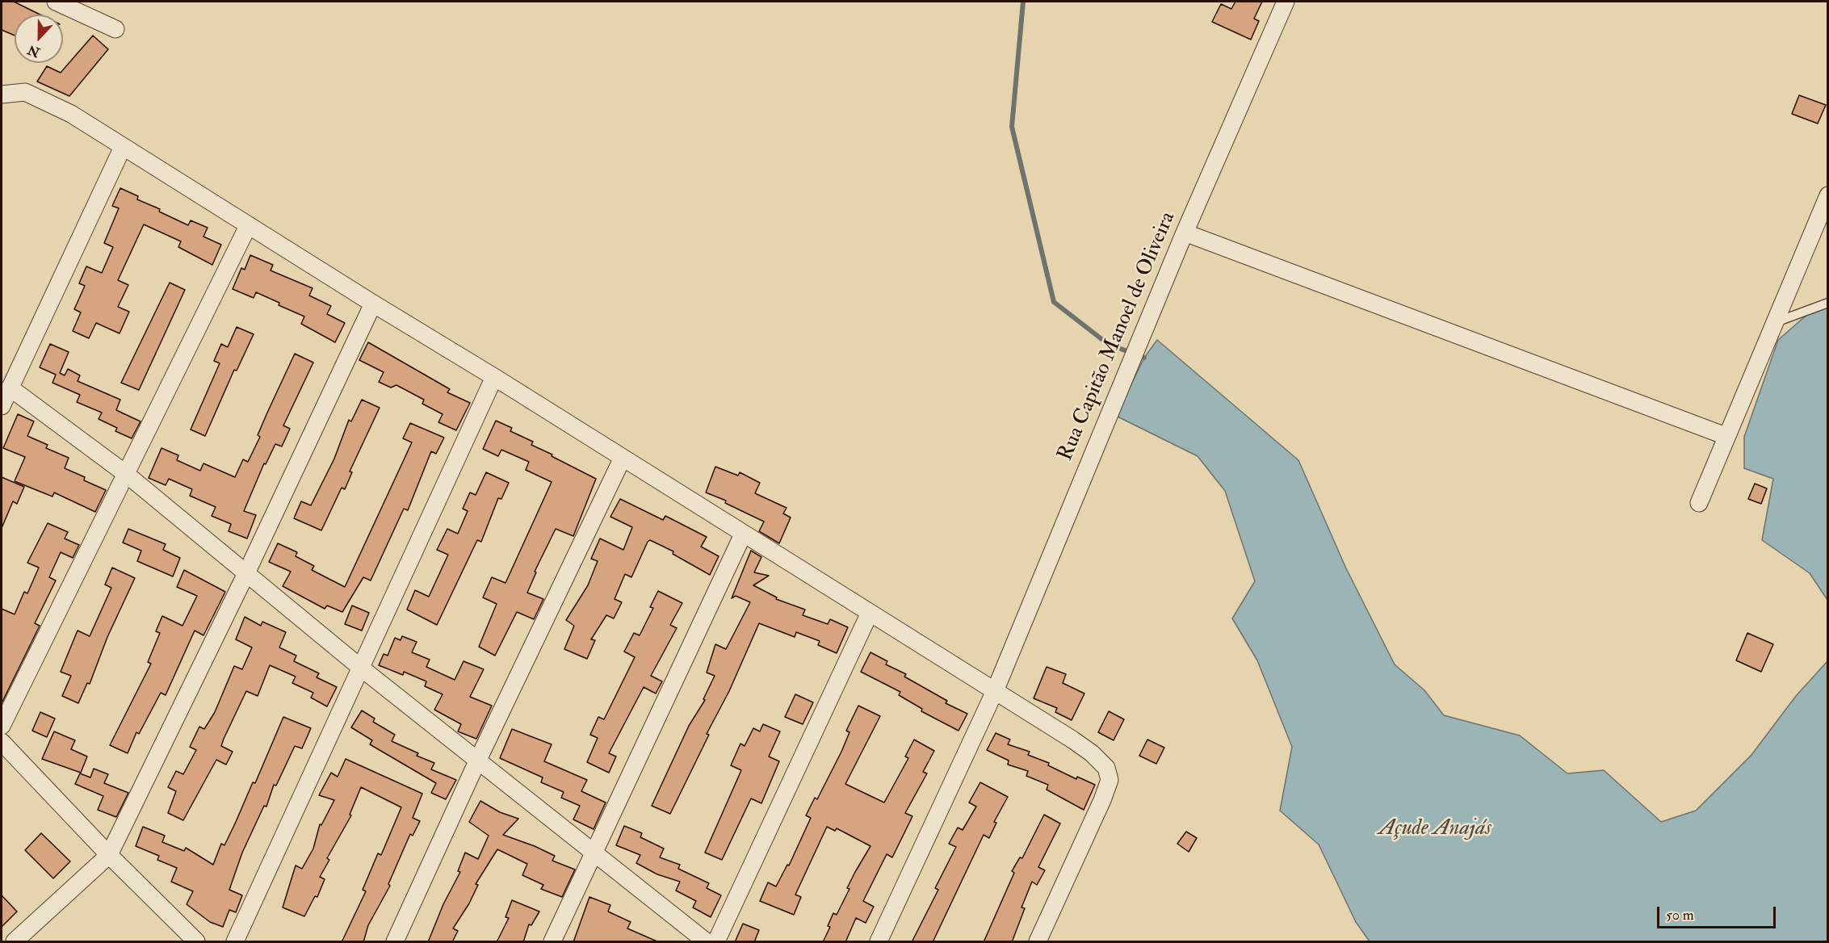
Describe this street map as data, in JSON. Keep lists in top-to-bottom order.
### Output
{
  "streets": {
    "street": ["Rua Capitão Manoel de Oliveira"]
  },
  "water": ["Açude Anajás"],
  "scale_bar": "50 m",
  "north": "bottom"
}
